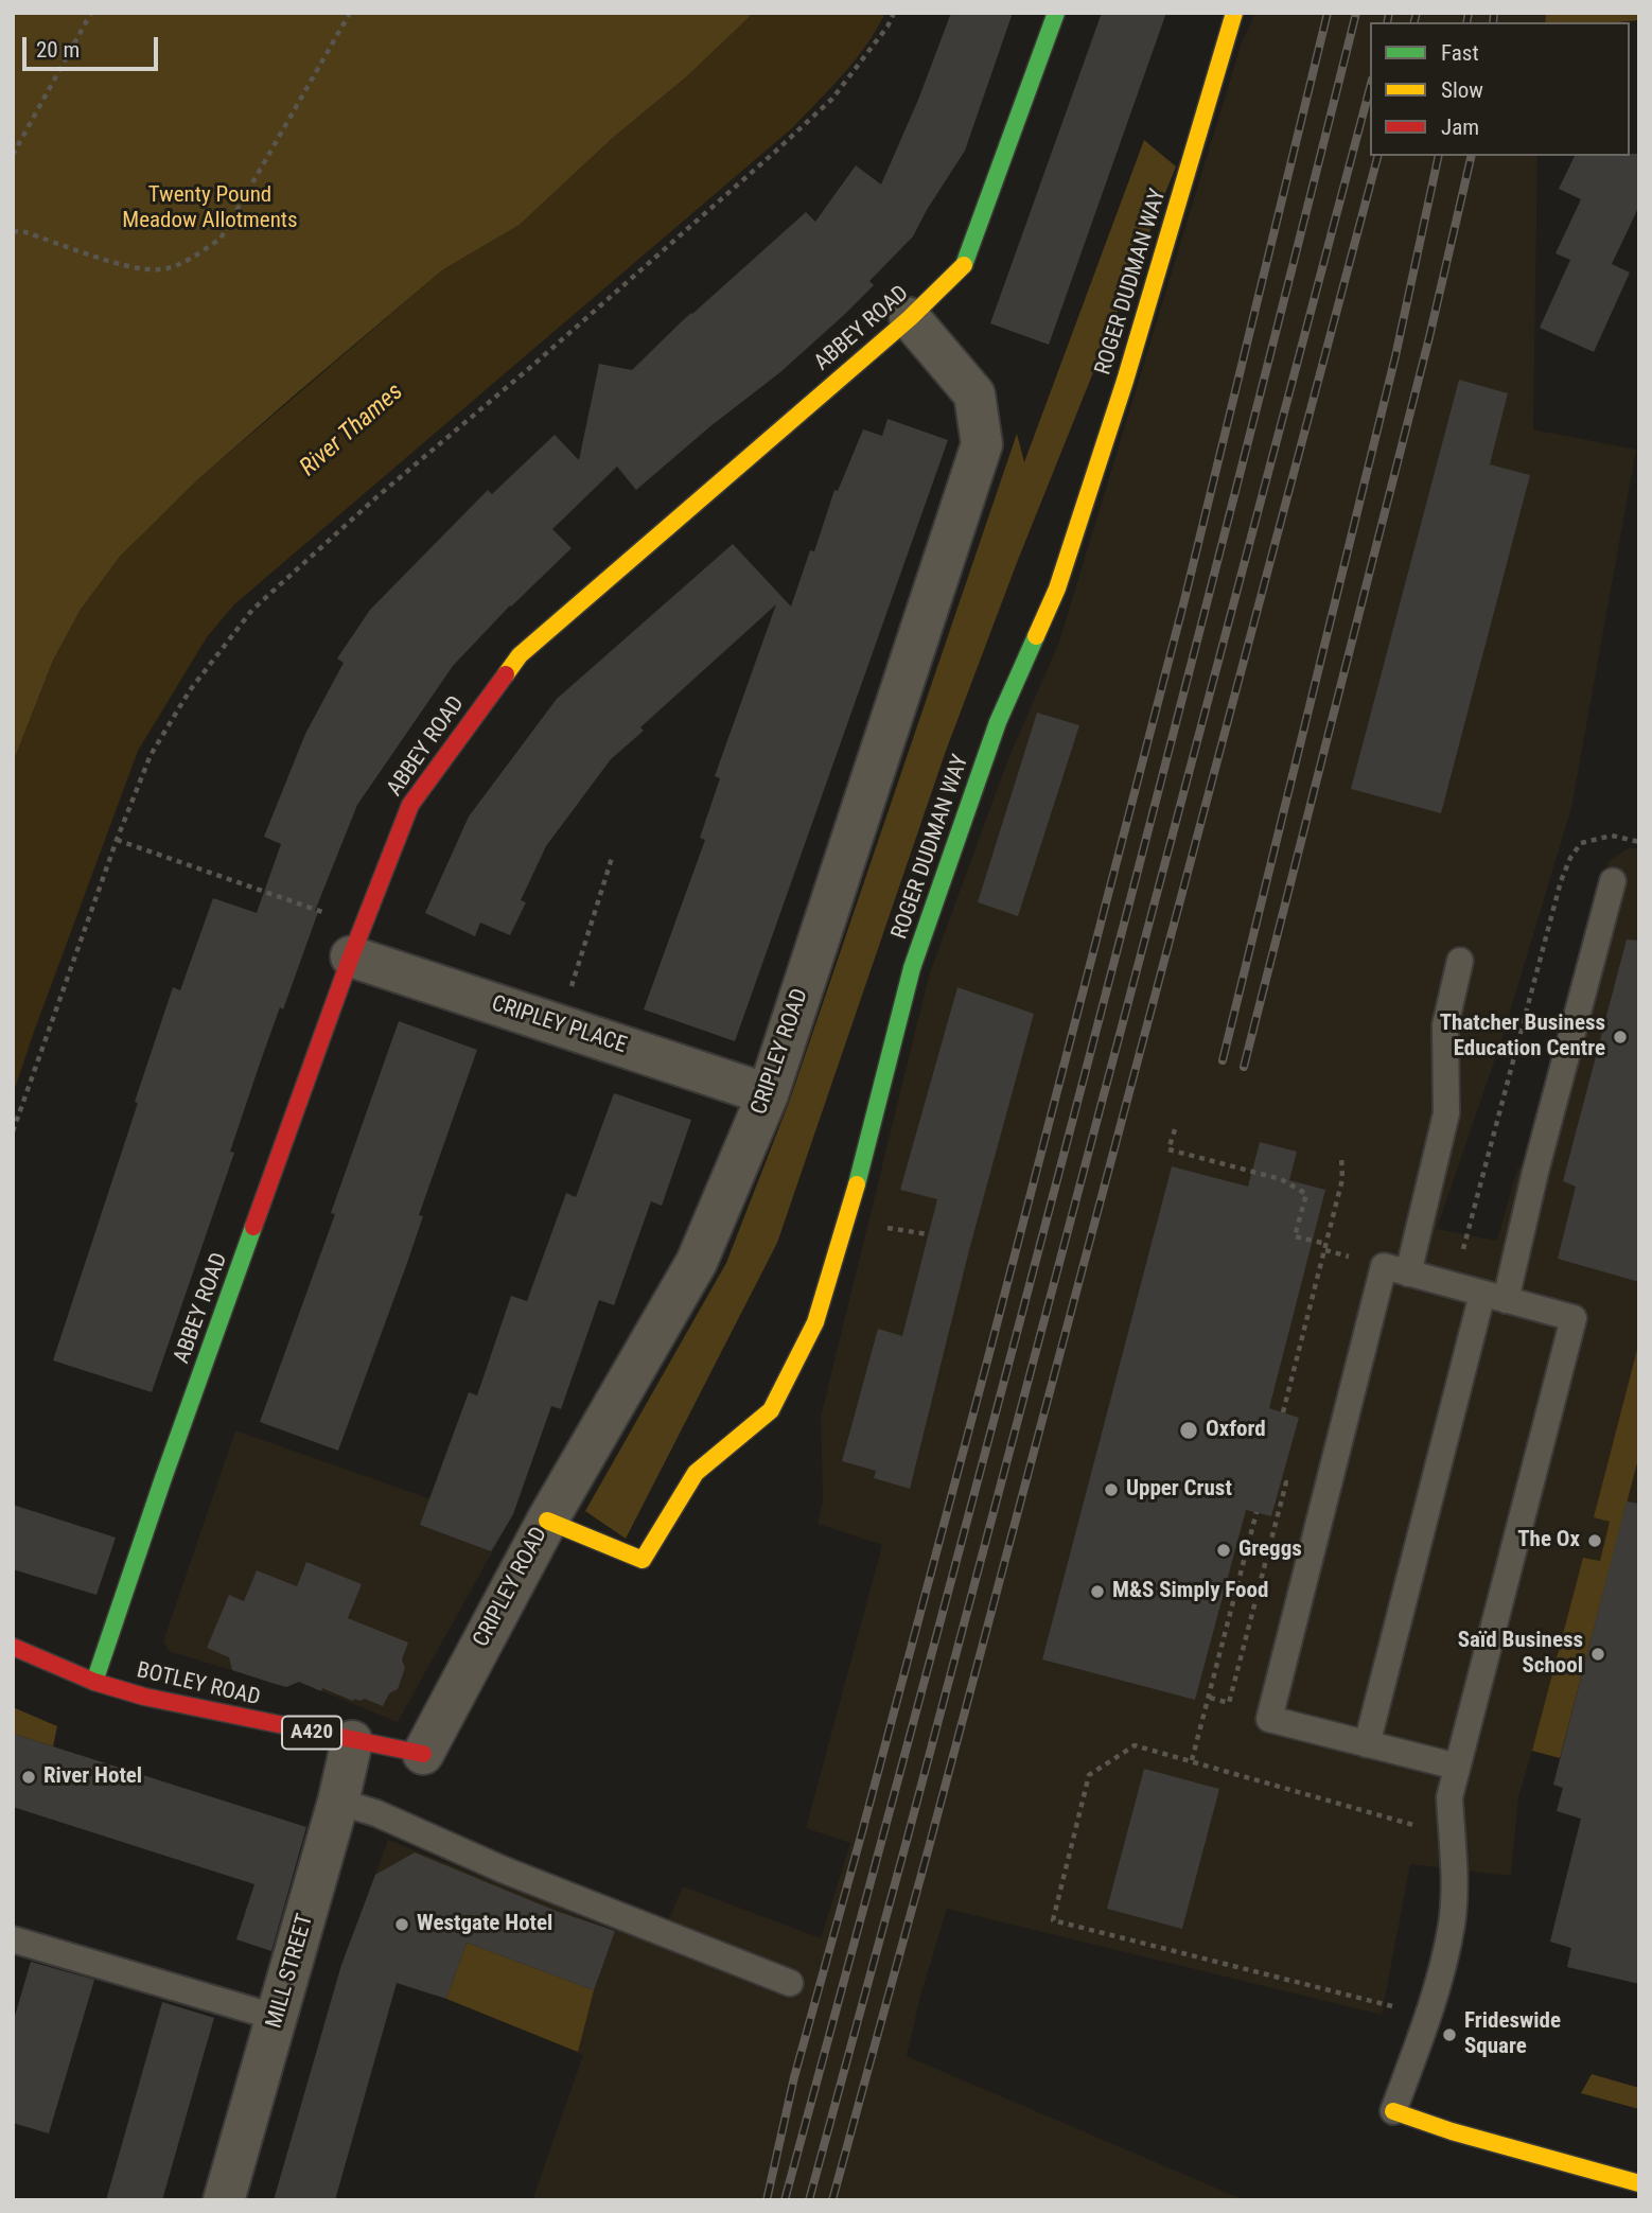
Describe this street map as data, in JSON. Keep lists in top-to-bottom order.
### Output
{
  "streets": {
    "street": [
      "ROGER DUDMAN WAY",
      "ABBEY ROAD",
      "CRIPLEY PLACE",
      "CRIPLEY ROAD",
      "BOTLEY ROAD",
      "A420",
      "MILL STREET"
    ]
  },
  "crossings": [
    ["ROGER DUDMAN WAY", "CRIPLEY ROAD"],
    ["ABBEY ROAD", "CRIPLEY PLACE"],
    ["ABBEY ROAD", "CRIPLEY ROAD"],
    ["ABBEY ROAD", "BOTLEY ROAD"],
    ["CRIPLEY PLACE", "CRIPLEY ROAD"],
    ["CRIPLEY ROAD", "BOTLEY ROAD"],
    ["BOTLEY ROAD", "MILL STREET"]
  ],
  "water": ["River Thames"],
  "parks": ["Twenty Pound Meadow Allotments"],
  "places": [
    "Thatcher Business Education Centre",
    "Oxford",
    "Upper Crust",
    "The Ox",
    "Greggs",
    "M&S Simply Food",
    "Saïd Business School",
    "River Hotel",
    "Westgate Hotel",
    "Frideswide Square"
  ],
  "legend": ["Fast", "Slow", "Jam"],
  "scale_bar": "20 m"
}
